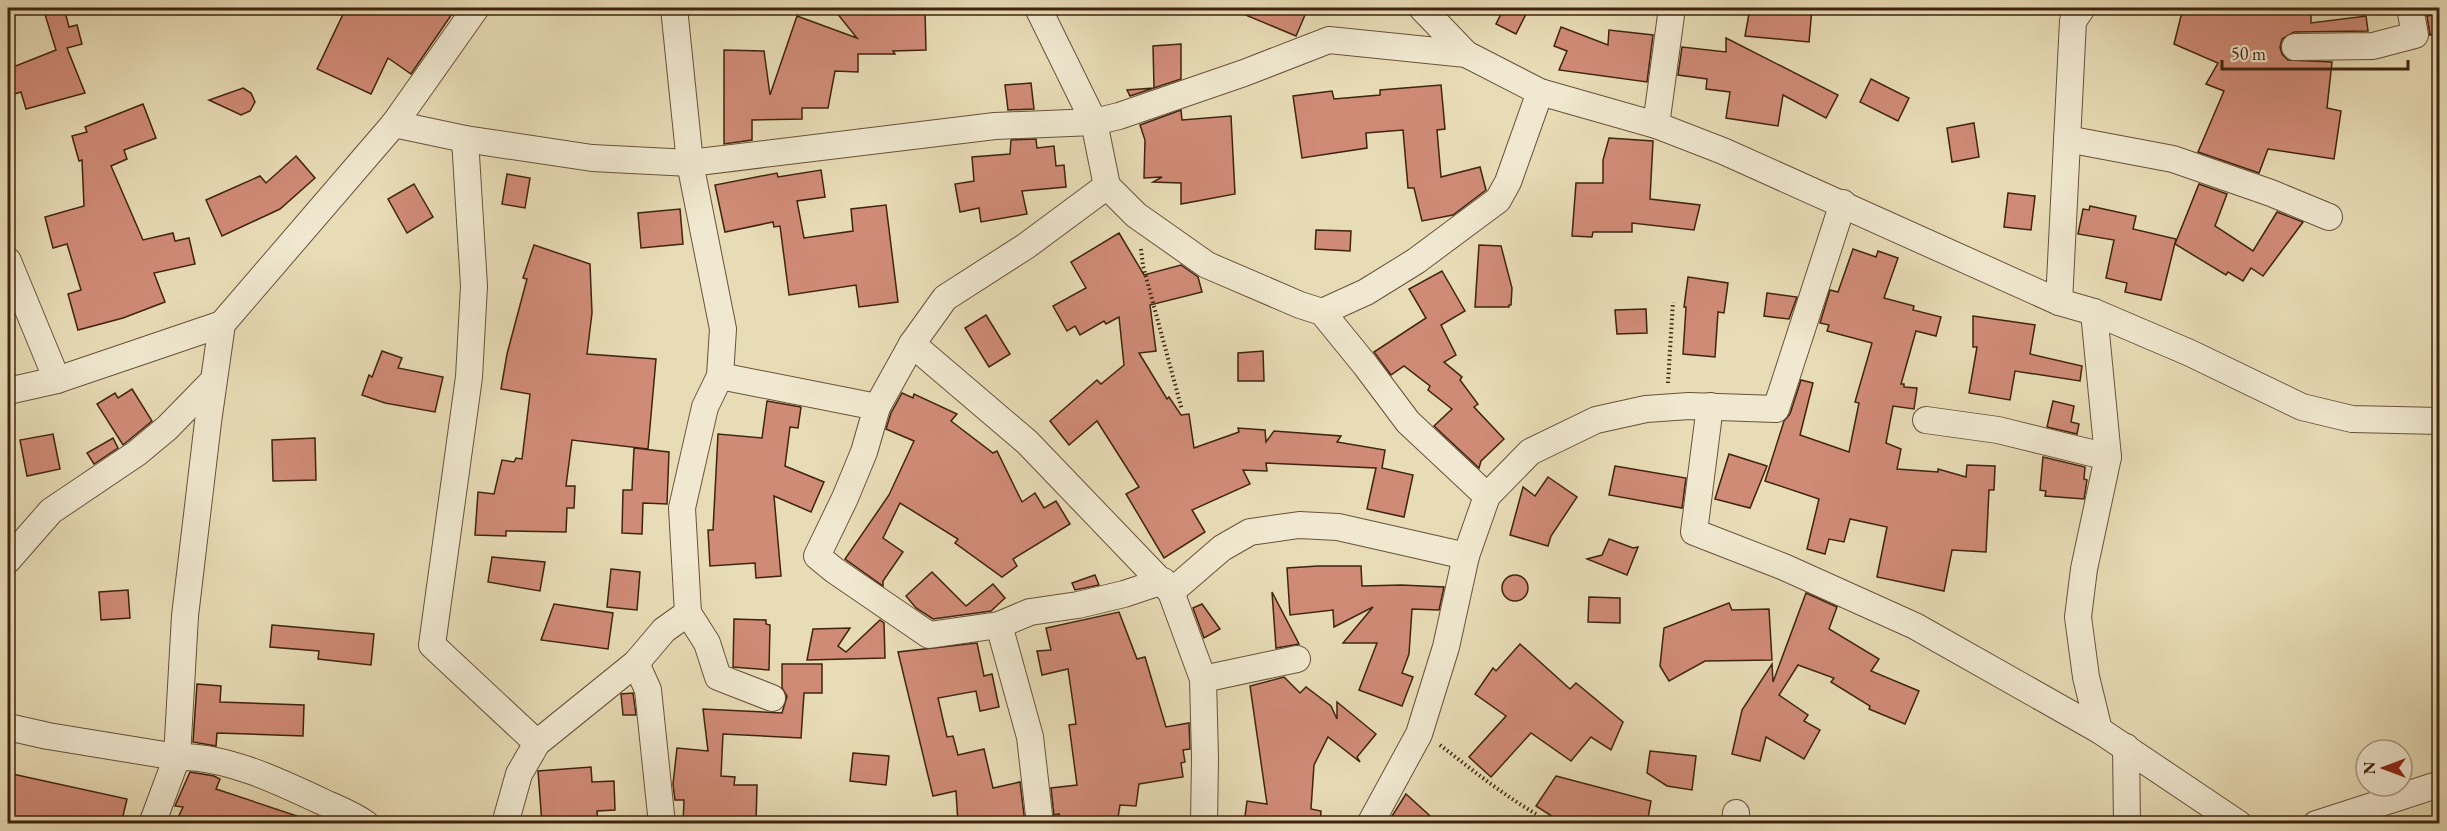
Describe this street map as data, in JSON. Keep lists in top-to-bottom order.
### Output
{
  "scale_bar": "50 m",
  "north": "left"
}
